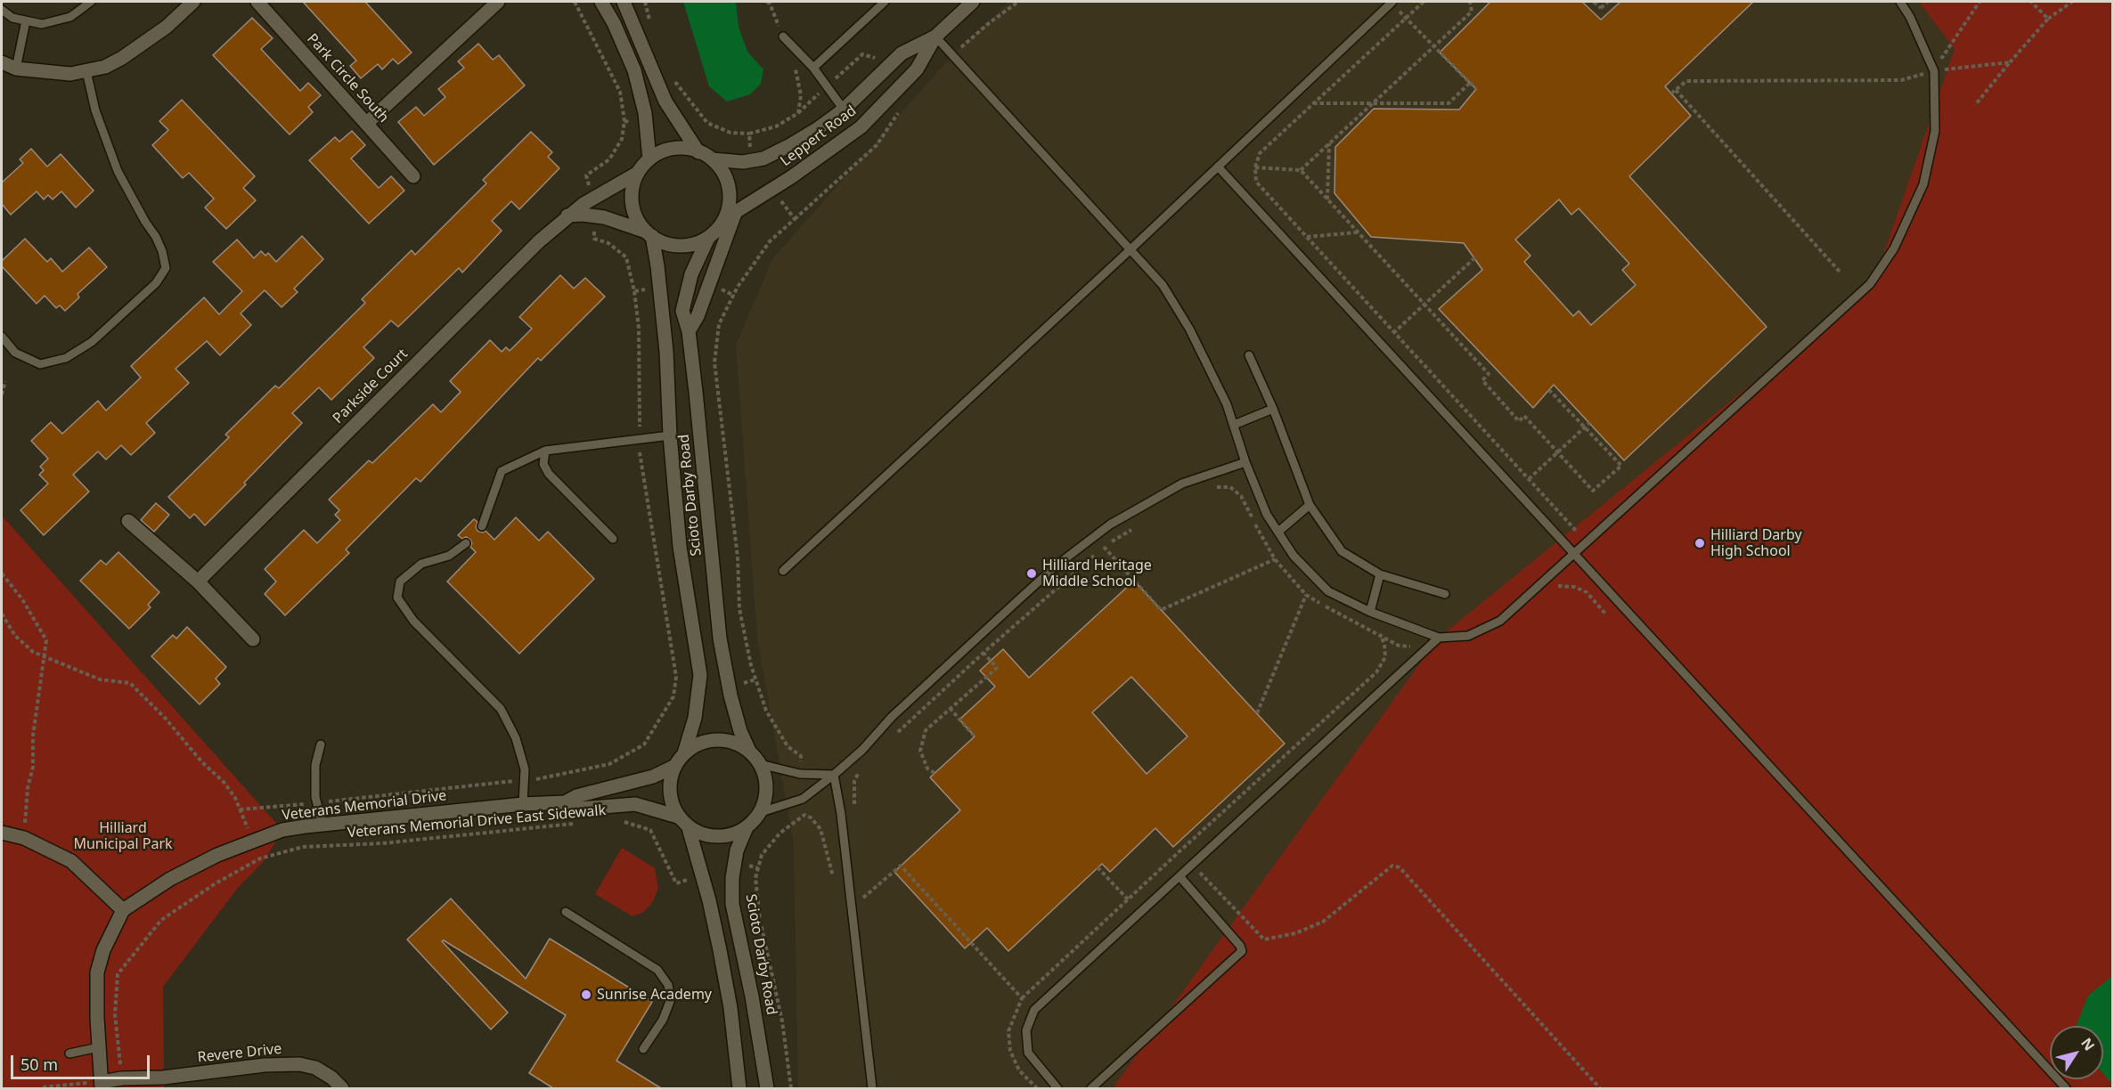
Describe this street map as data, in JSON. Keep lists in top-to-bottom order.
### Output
{
  "streets": {
    "main road": [
      "Park Circle South",
      "Leppert Road",
      "Parkside Court",
      "Scioto Darby Road",
      "Veterans Memorial Drive",
      "Revere Drive"
    ],
    "path": ["Veterans Memorial Drive East Sidewalk"]
  },
  "crossings": [
    ["Leppert Road", "Parkside Court"],
    ["Leppert Road", "Scioto Darby Road"],
    ["Parkside Court", "Scioto Darby Road"],
    ["Scioto Darby Road", "Veterans Memorial Drive"],
    ["Veterans Memorial Drive", "Revere Drive"],
    ["Veterans Memorial Drive East Sidewalk", "Revere Drive"]
  ],
  "parks": ["Hilliard Municipal Park"],
  "places": ["Hilliard Darby High School", "Hilliard Heritage Middle School", "Sunrise Academy"],
  "scale_bar": "50 m",
  "north": "top right"
}
